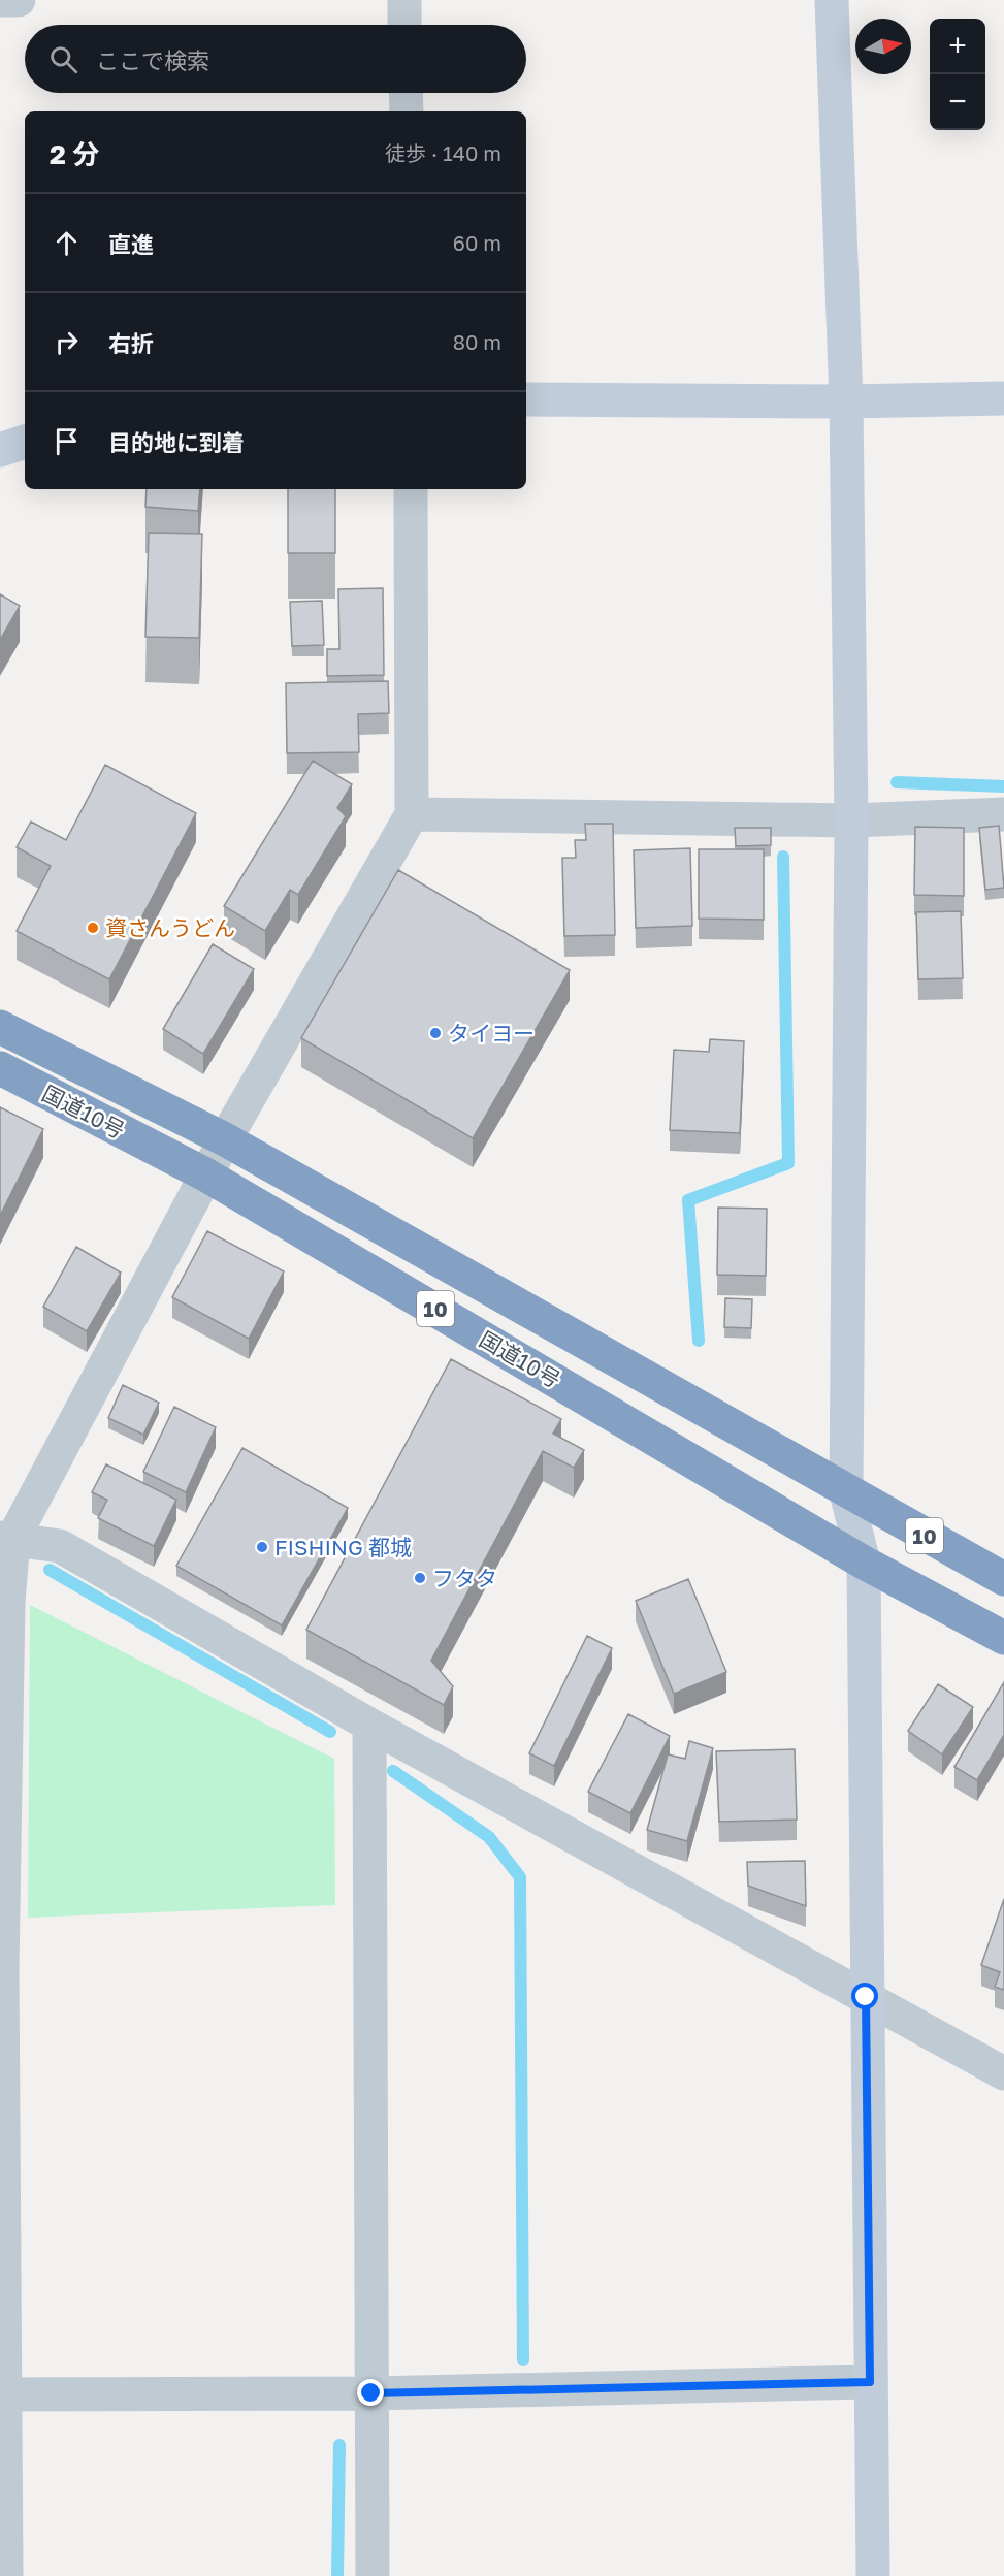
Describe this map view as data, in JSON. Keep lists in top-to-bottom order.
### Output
{
  "streets": {
    "highway": ["国道10号", "10"]
  },
  "places": [
    "資さんうどん",
    "タイヨー",
    "FISHING 都城",
    "フタタ"
  ],
  "north": "right",
  "page": {
    "map_buttons": ["+", "−"],
    "search": "ここで検索",
    "heading": ["2 分", "徒歩 · 140 m"],
    "list": [
      ["直進", "60 m"],
      ["右折", "80 m"],
      "目的地に到着"
    ]
  }
}
